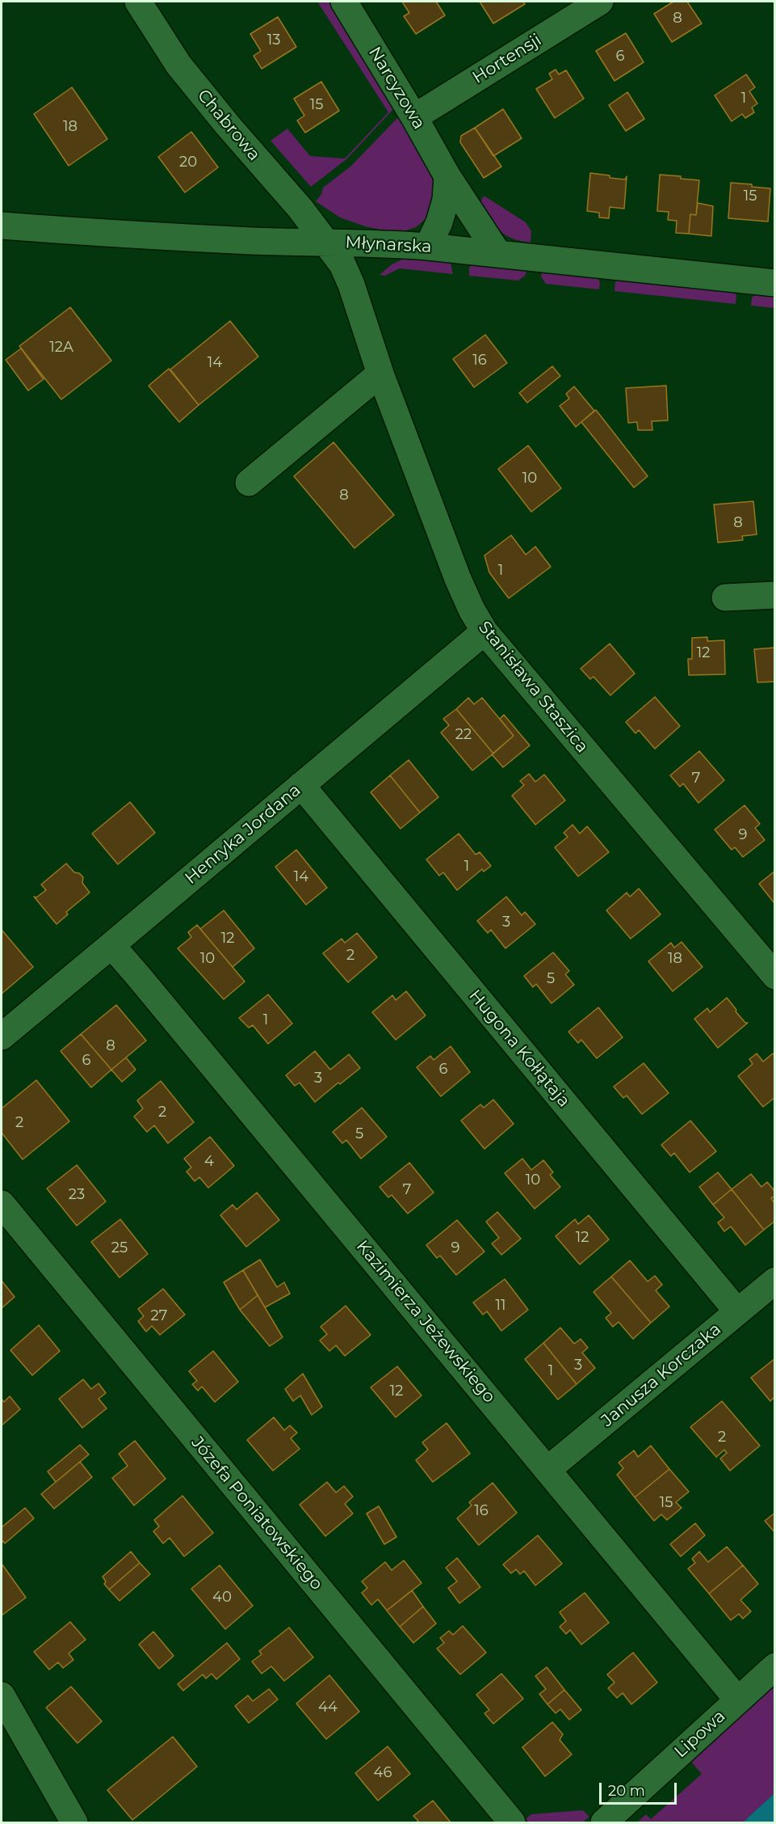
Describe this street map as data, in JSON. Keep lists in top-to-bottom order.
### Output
{
  "streets": {
    "street": [
      "Hortensji",
      "Narcyzowa",
      "Chabrowa",
      "Młynarska",
      "Stanisława Staszica",
      "Henryka Jordana",
      "Hugona Kołłątaja",
      "Kazimierza Jeżewskiego",
      "Janusza Korczaka",
      "Józefa Poniatowskiego",
      "Lipowa"
    ]
  },
  "crossings": [
    ["Hortensji", "Narcyzowa"],
    ["Narcyzowa", "Młynarska"],
    ["Chabrowa", "Młynarska"],
    ["Chabrowa", "Stanisława Staszica"],
    ["Młynarska", "Stanisława Staszica"],
    ["Stanisława Staszica", "Henryka Jordana"],
    ["Henryka Jordana", "Hugona Kołłątaja"],
    ["Henryka Jordana", "Kazimierza Jeżewskiego"],
    ["Hugona Kołłątaja", "Janusza Korczaka"],
    ["Kazimierza Jeżewskiego", "Janusza Korczaka"],
    ["Kazimierza Jeżewskiego", "Lipowa"]
  ],
  "house_numbers": [
    "8",
    "13",
    "6",
    "1",
    "15",
    "18",
    "20",
    "15",
    "12A",
    "16",
    "14",
    "10",
    "8",
    "8",
    "1",
    "12",
    "22",
    "7",
    "9",
    "1",
    "14",
    "3",
    "12",
    "2",
    "10",
    "18",
    "5",
    "1",
    "8",
    "6",
    "6",
    "3",
    "2",
    "2",
    "5",
    "4",
    "10",
    "7",
    "23",
    "12",
    "25",
    "9",
    "11",
    "27",
    "3",
    "1",
    "12",
    "2",
    "15",
    "16",
    "40",
    "44",
    "46"
  ],
  "scale_bar": "20 m"
}
